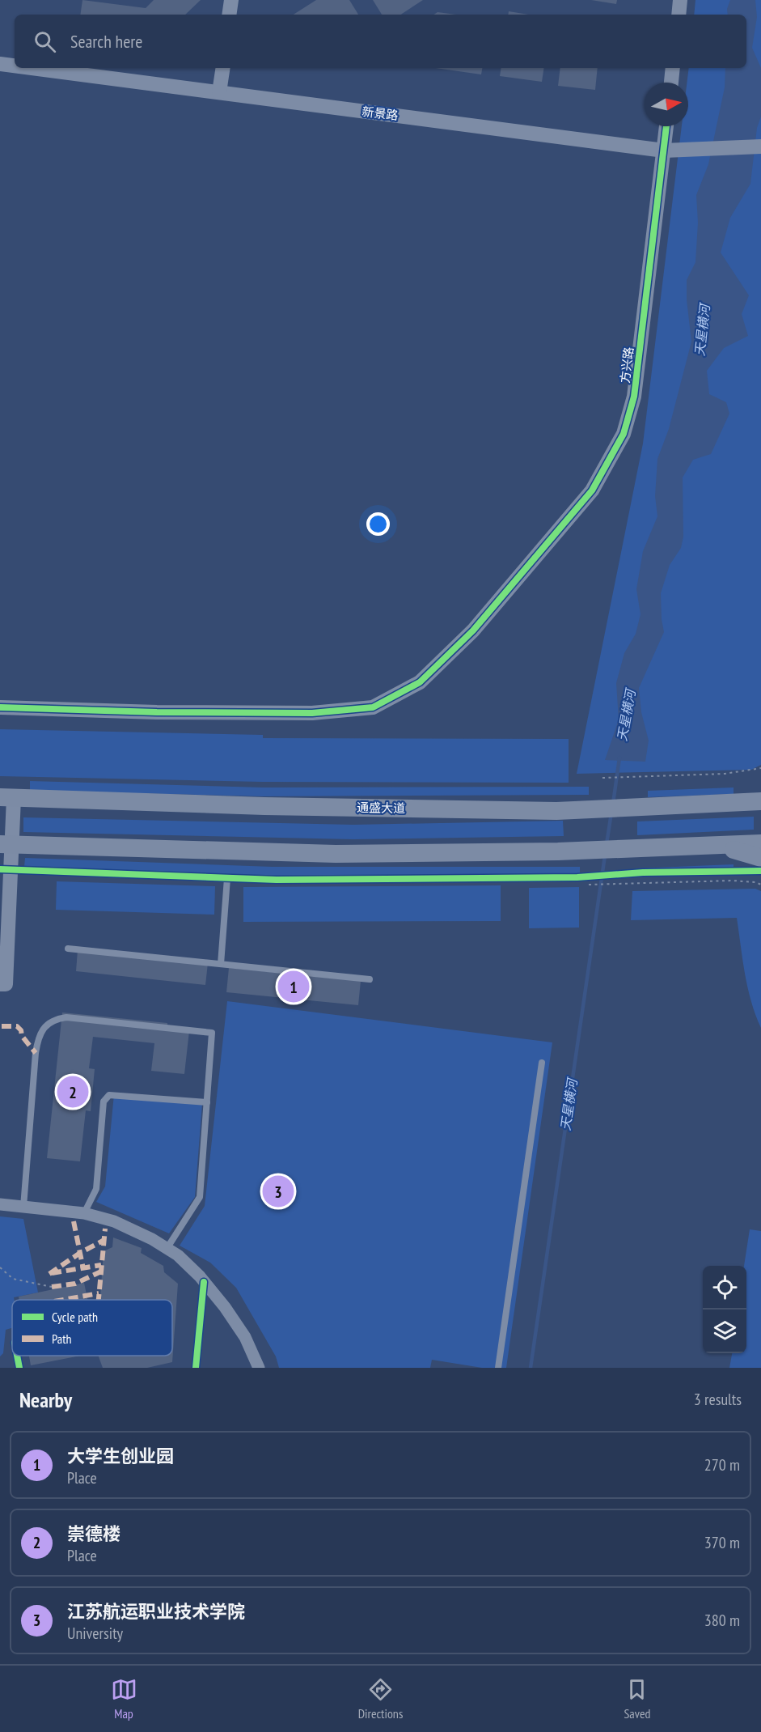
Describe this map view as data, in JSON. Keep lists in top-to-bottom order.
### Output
{
  "streets": {
    "main road": ["通盛大道"],
    "street": ["新景路", "方兴路"]
  },
  "crossings": [
    ["新景路", "方兴路"]
  ],
  "water": ["天星横河"],
  "legend": ["Cycle path", "Path"],
  "north": "right",
  "page": {
    "search": "Search here",
    "pins": ["1", "2", "3"],
    "heading": ["Nearby", "3 results"],
    "list": [
      {
        "mark": "1",
        "name": "大学生创业园",
        "note": "Place",
        "value": "270 m"
      },
      {
        "mark": "2",
        "name": "崇德楼",
        "note": "Place",
        "value": "370 m"
      },
      {
        "mark": "3",
        "name": "江苏航运职业技术学院",
        "note": "University",
        "value": "380 m"
      }
    ],
    "nav": ["Map", "Directions", "Saved"]
  }
}
